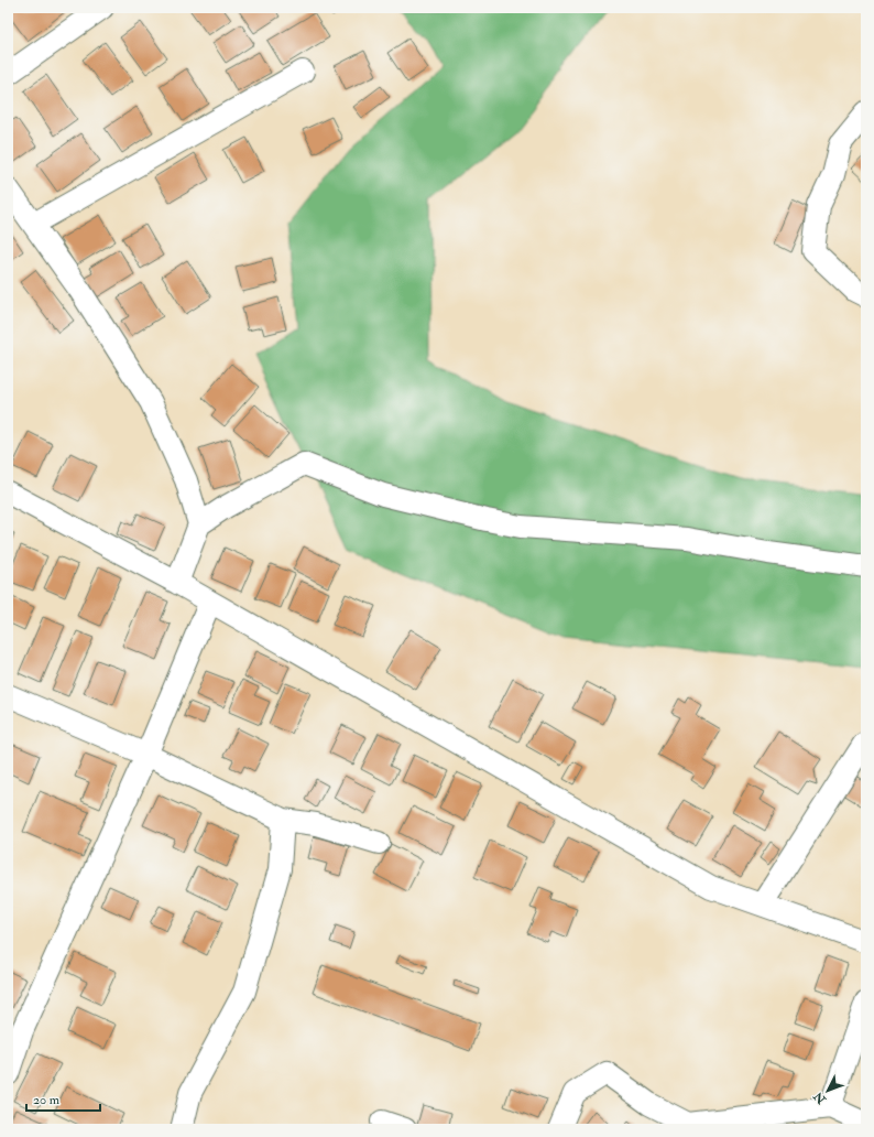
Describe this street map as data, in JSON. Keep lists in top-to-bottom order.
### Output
{
  "scale_bar": "20 m",
  "north": "bottom left"
}
